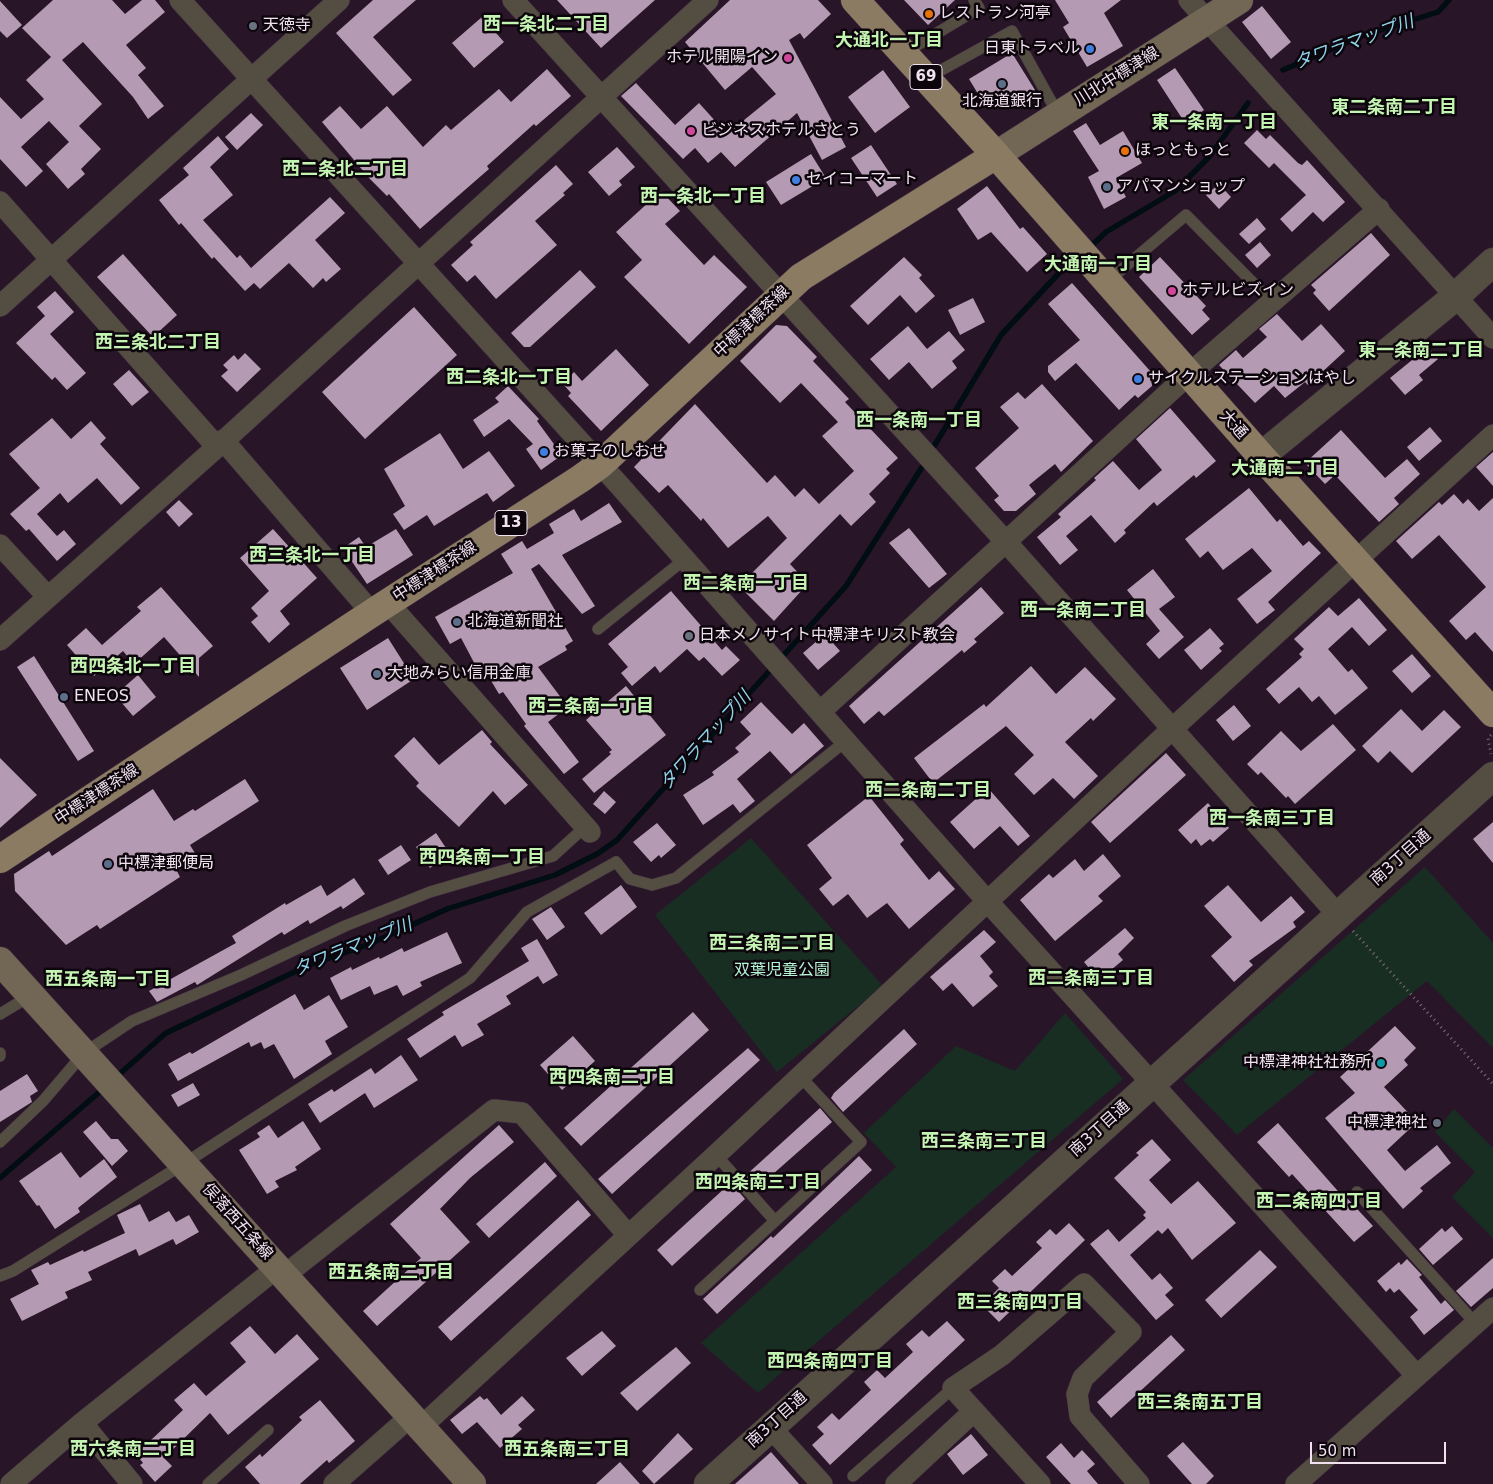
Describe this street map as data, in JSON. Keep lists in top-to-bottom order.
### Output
{
  "streets": {
    "main road": [
      "69",
      "川北中標津線",
      "中標津標茶線",
      "大通",
      "13",
      "俣落西五条線"
    ],
    "street": ["南3丁目通"]
  },
  "crossings": [
    ["69", "川北中標津線"],
    ["69", "中標津標茶線"],
    ["69", "大通"],
    ["川北中標津線", "中標津標茶線"],
    ["川北中標津線", "大通"],
    ["中標津標茶線", "大通"]
  ],
  "districts": [
    "西一条北二丁目",
    "大通北一丁目",
    "東二条南二丁目",
    "東一条南一丁目",
    "西二条北二丁目",
    "西一条北一丁目",
    "大通南一丁目",
    "西三条北二丁目",
    "東一条南二丁目",
    "西二条北一丁目",
    "西一条南一丁目",
    "大通南二丁目",
    "西三条北一丁目",
    "西二条南一丁目",
    "西一条南二丁目",
    "西四条北一丁目",
    "西三条南一丁目",
    "西二条南二丁目",
    "西一条南三丁目",
    "西四条南一丁目",
    "西三条南二丁目",
    "西二条南三丁目",
    "西五条南一丁目",
    "西四条南二丁目",
    "西三条南三丁目",
    "西四条南三丁目",
    "西二条南四丁目",
    "西五条南二丁目",
    "西三条南四丁目",
    "西四条南四丁目",
    "西三条南五丁目",
    "西六条南二丁目",
    "西五条南三丁目"
  ],
  "water": ["タワラマップ川"],
  "parks": ["双葉児童公園"],
  "places": [
    "レストラン河亭",
    "天徳寺",
    "日東トラベル",
    "ホテル開陽イン",
    "北海道銀行",
    "ビジネスホテルさとう",
    "ほっともっと",
    "セイコーマート",
    "アパマンショップ",
    "ホテルビズイン",
    "サイクルステーションはやし",
    "お菓子のしおせ",
    "北海道新聞社",
    "日本メノサイト中標津キリスト教会",
    "大地みらい信用金庫",
    "ENEOS",
    "中標津郵便局",
    "中標津神社社務所",
    "中標津神社"
  ],
  "scale_bar": "50 m"
}
